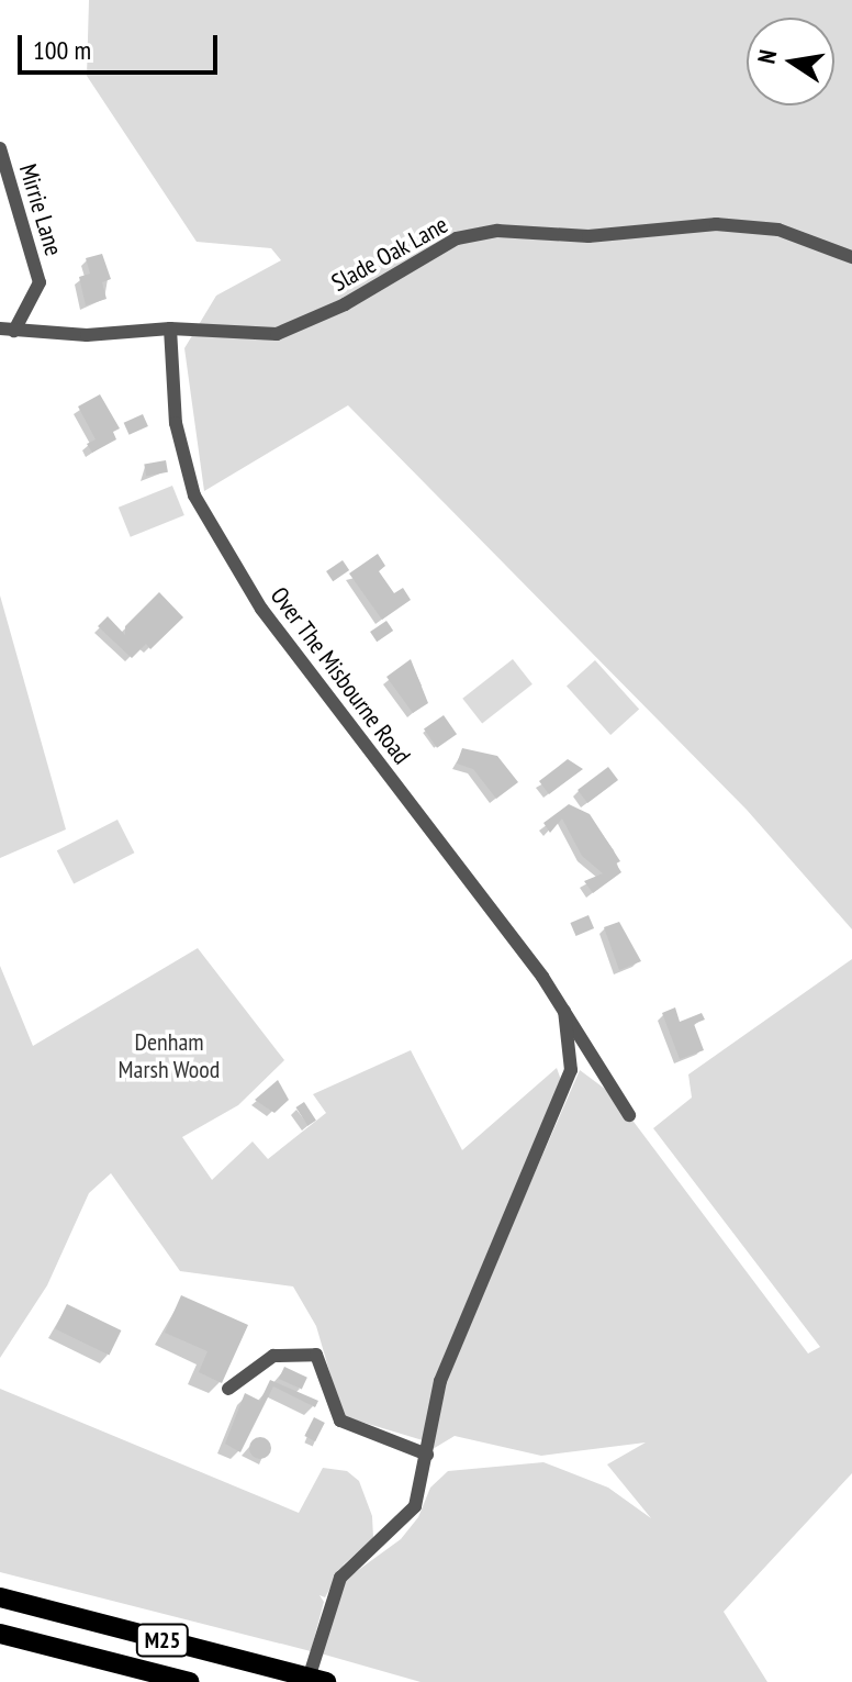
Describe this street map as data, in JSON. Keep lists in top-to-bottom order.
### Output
{
  "streets": {
    "highway": ["M25"],
    "street": ["Mirrie Lane", "Slade Oak Lane", "Over The Misbourne Road"]
  },
  "crossings": [
    ["Mirrie Lane", "Slade Oak Lane"],
    ["Slade Oak Lane", "Over The Misbourne Road"]
  ],
  "parks": ["Denham Marsh Wood"],
  "scale_bar": "100 m",
  "north": "left"
}
